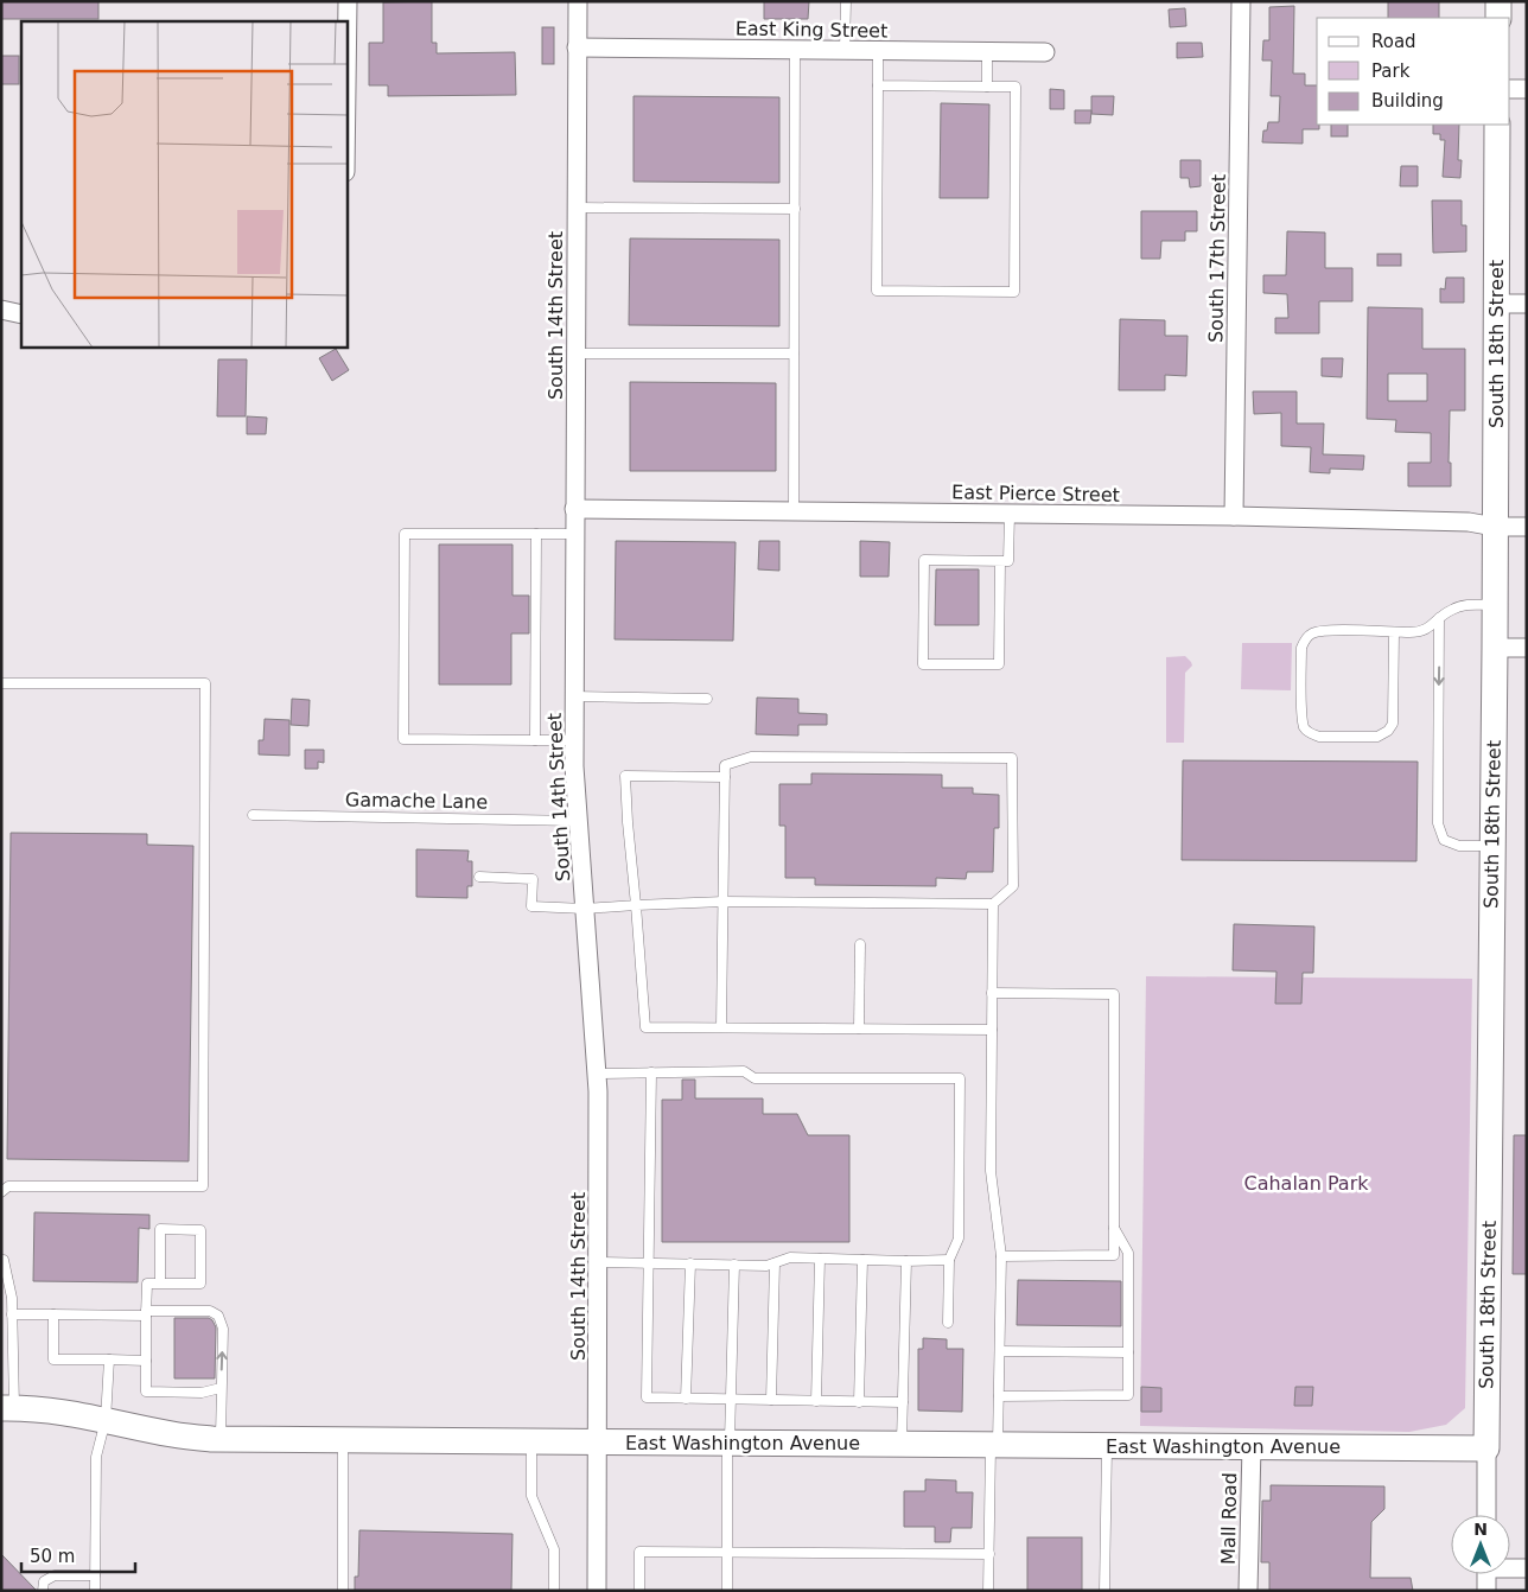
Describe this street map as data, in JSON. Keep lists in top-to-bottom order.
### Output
{
  "streets": {
    "street": [
      "East King Street",
      "South 17th Street",
      "South 14th Street",
      "South 18th Street",
      "East Pierce Street",
      "East Washington Avenue",
      "Mall Road"
    ],
    "lane": ["Gamache Lane"]
  },
  "crossings": [
    ["East King Street", "South 14th Street"],
    ["South 17th Street", "East Pierce Street"],
    ["South 14th Street", "East Pierce Street"],
    ["South 14th Street", "Gamache Lane"],
    ["South 14th Street", "East Washington Avenue"],
    ["South 18th Street", "East Pierce Street"],
    ["South 18th Street", "East Washington Avenue"],
    ["East Washington Avenue", "Mall Road"]
  ],
  "parks": ["Cahalan Park"],
  "legend": ["Road", "Park", "Building"],
  "scale_bar": "50 m",
  "north": "top"
}
